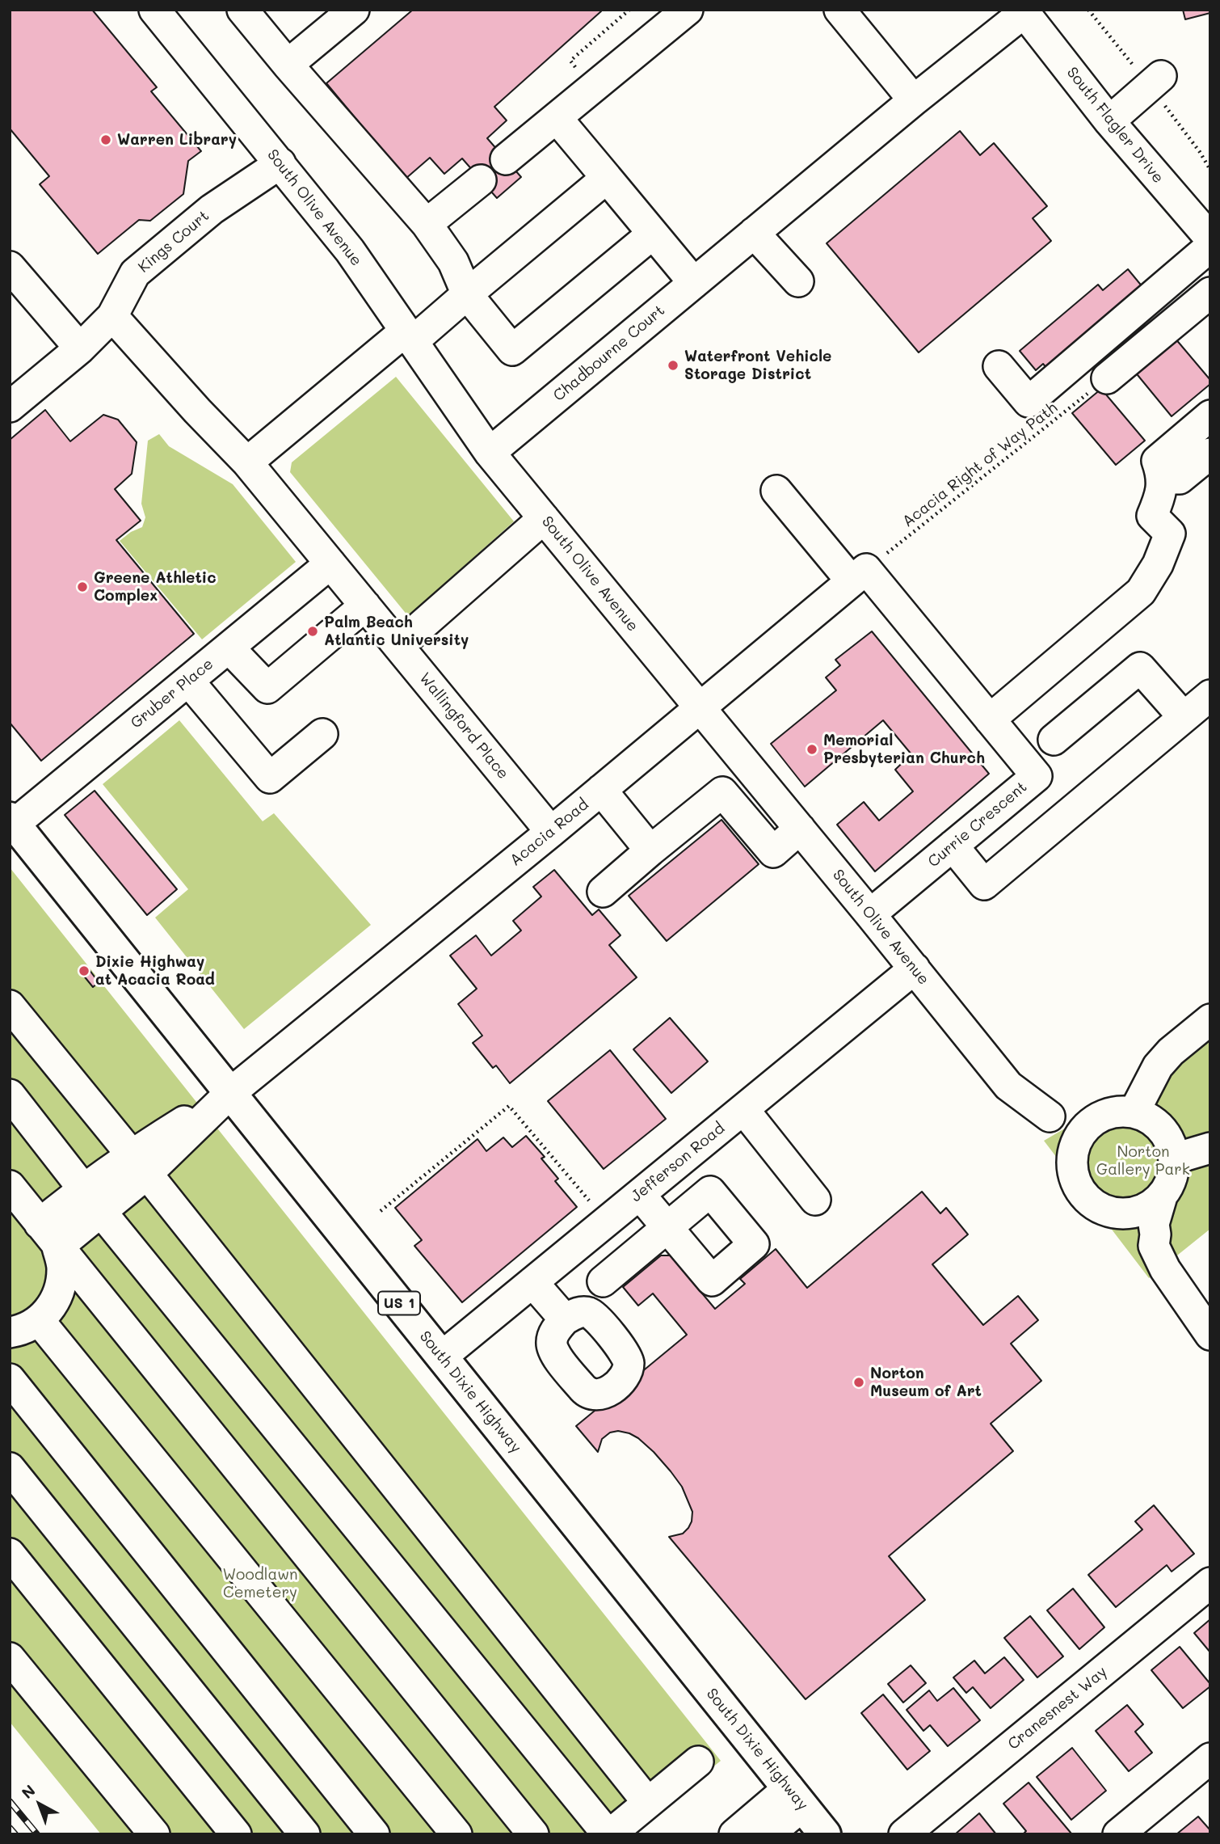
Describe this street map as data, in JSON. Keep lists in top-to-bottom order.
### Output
{
  "streets": {
    "main road": ["US 1", "South Dixie Highway"],
    "street": [
      "South Flagler Drive",
      "South Olive Avenue",
      "Kings Court",
      "Chadbourne Court",
      "Gruber Place",
      "Wallingford Place",
      "Currie Crescent",
      "Acacia Road",
      "Jefferson Road",
      "Cranesnest Way"
    ],
    "path": ["Acacia Right of Way Path"]
  },
  "crossings": [
    ["South Flagler Drive", "Chadbourne Court"],
    ["South Olive Avenue", "Kings Court"],
    ["South Olive Avenue", "Chadbourne Court"],
    ["South Olive Avenue", "Currie Crescent"],
    ["South Olive Avenue", "Acacia Road"],
    ["South Olive Avenue", "Jefferson Road"],
    ["Kings Court", "Wallingford Place"],
    ["Acacia Right of Way Path", "Currie Crescent"],
    ["Acacia Right of Way Path", "Acacia Road"],
    ["Gruber Place", "Wallingford Place"],
    ["Gruber Place", "South Dixie Highway"],
    ["Wallingford Place", "Acacia Road"],
    ["Currie Crescent", "Acacia Road"],
    ["Acacia Road", "South Dixie Highway"],
    ["Jefferson Road", "South Dixie Highway"]
  ],
  "parks": ["Norton Gallery Park", "Woodlawn Cemetery"],
  "places": [
    "Warren Library",
    "Waterfront Vehicle Storage District",
    "Greene Athletic Complex",
    "Palm Beach Atlantic University",
    "Memorial Presbyterian Church",
    "Dixie Highway at Acacia Road",
    "Norton Museum of Art"
  ],
  "north": "top left"
}
